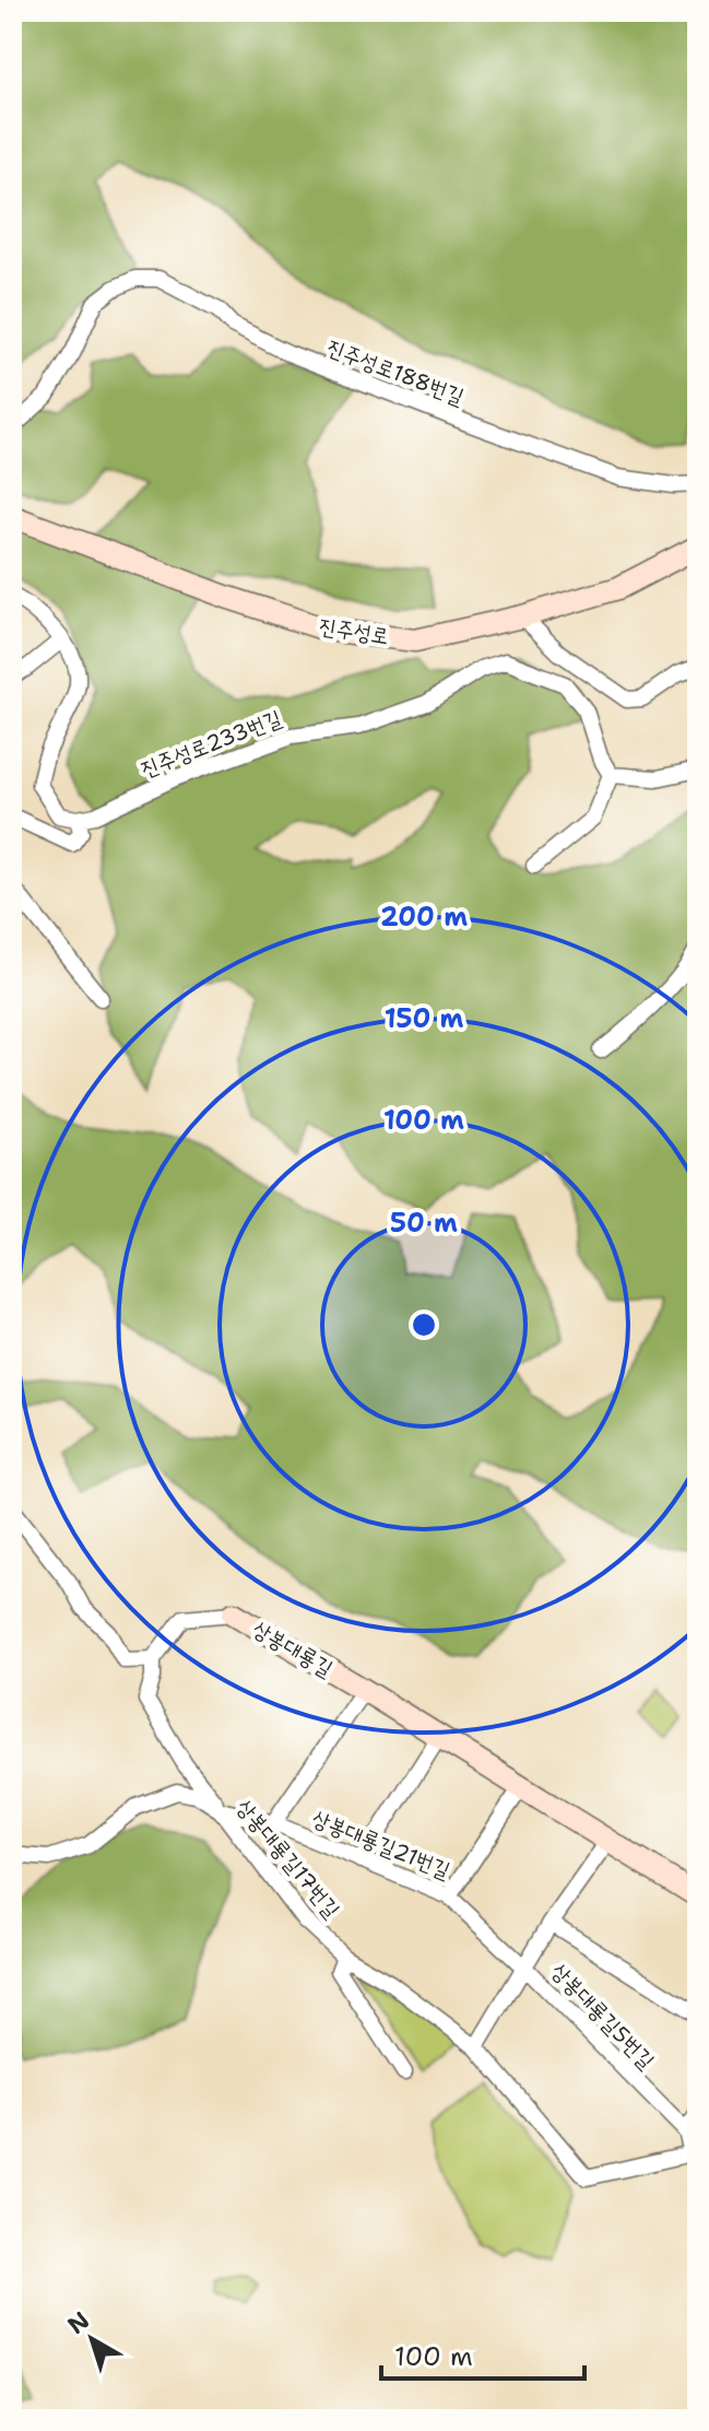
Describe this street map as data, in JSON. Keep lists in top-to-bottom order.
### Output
{
  "streets": {
    "main road": ["진주성로", "상봉대룡길"],
    "street": [
      "진주성로188번길",
      "진주성로233번길",
      "상봉대룡길21번길",
      "상봉대룡길17번길",
      "상봉대룡길5번길"
    ]
  },
  "crossings": [
    ["상봉대룡길", "상봉대룡길21번길"],
    ["상봉대룡길", "상봉대룡길17번길"],
    ["상봉대룡길21번길", "상봉대룡길17번길"]
  ],
  "scale_bar": "100 m",
  "north": "top left",
  "rings": [
    "200 m",
    "150 m",
    "100 m",
    "50 m"
  ]
}
